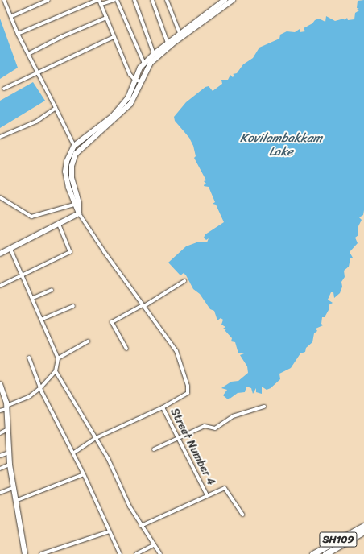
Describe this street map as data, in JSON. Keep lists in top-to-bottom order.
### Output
{
  "streets": {
    "main road": ["SH109"],
    "street": ["Street Number 4"]
  },
  "water": ["Kovilambakkam Lake"]
}
